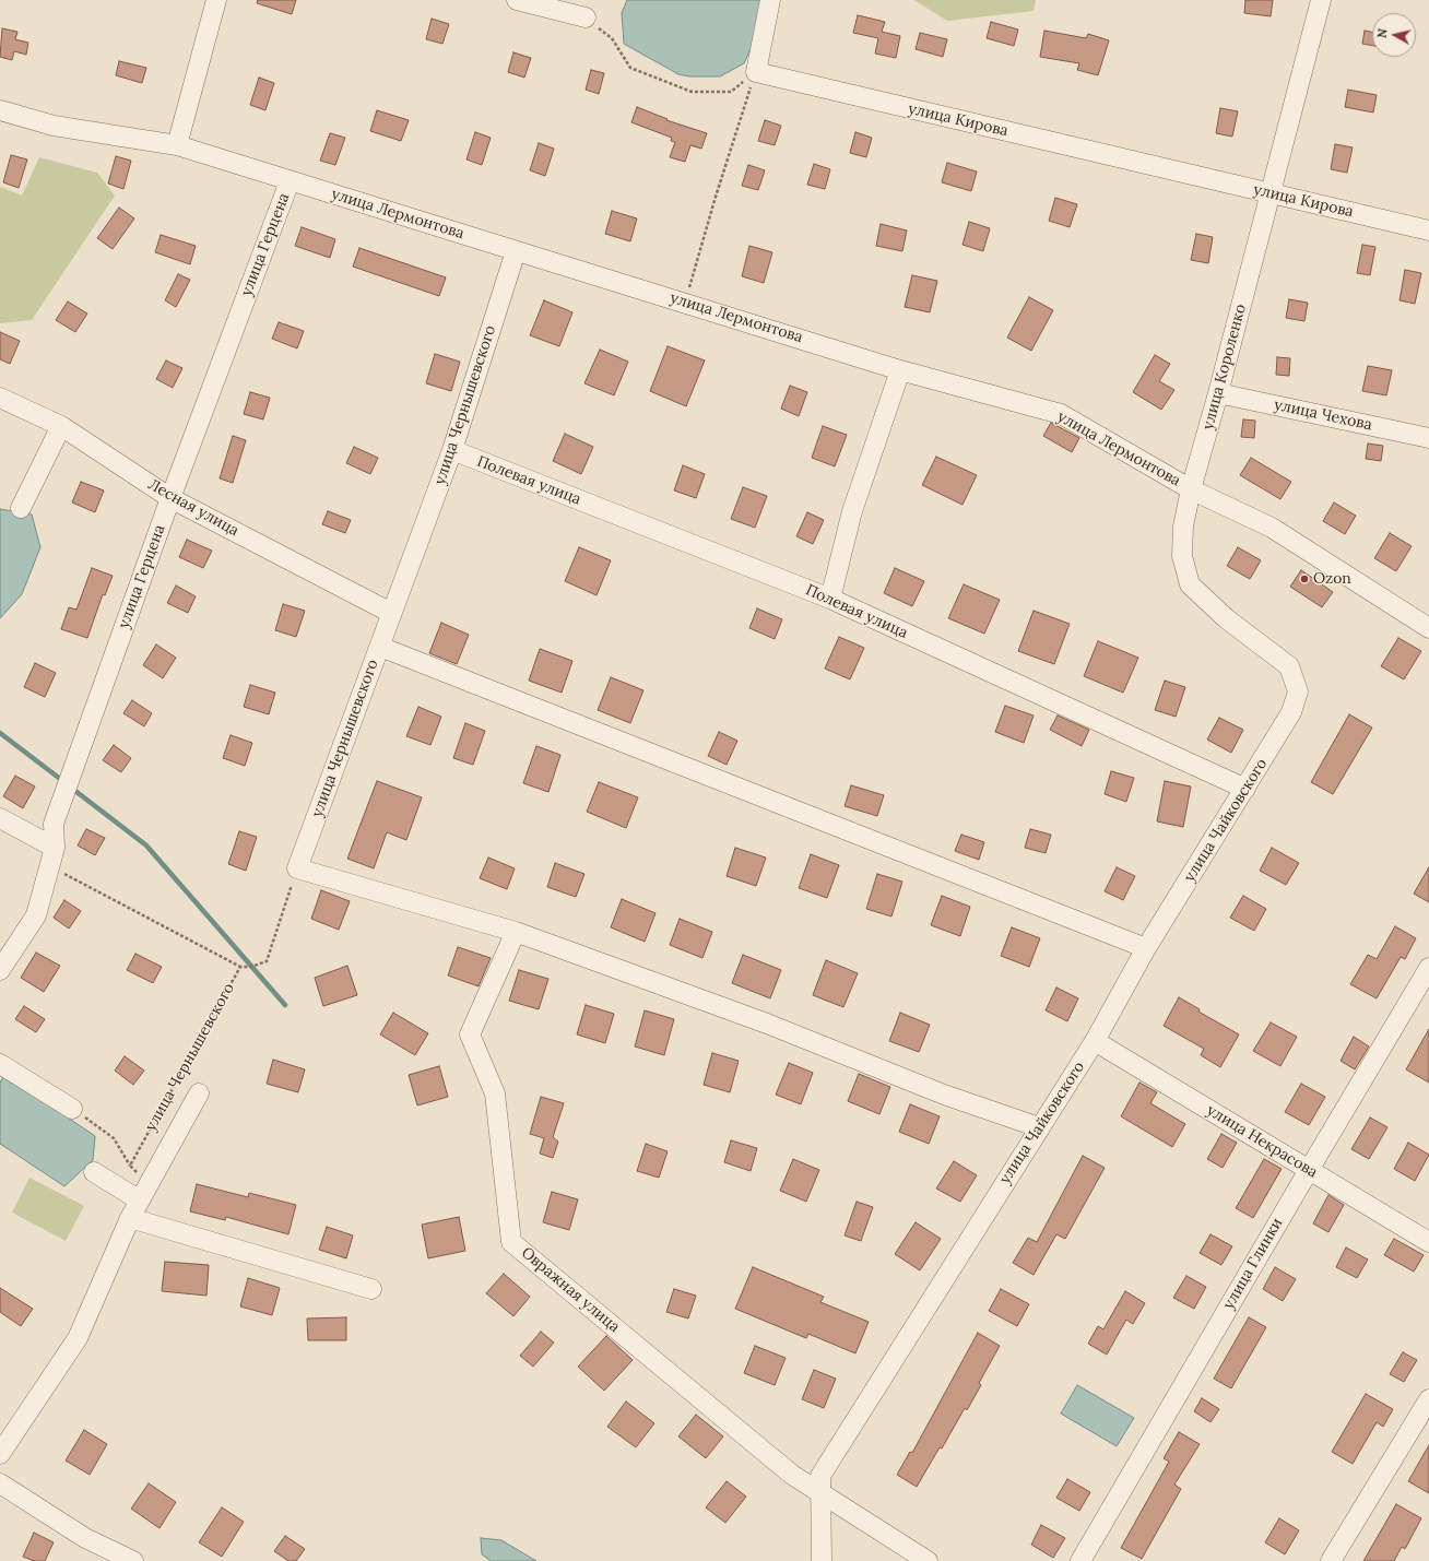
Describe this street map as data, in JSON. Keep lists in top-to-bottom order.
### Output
{
  "streets": {
    "street": [
      "улица Кирова",
      "улица Лермонтова",
      "улица Герцена",
      "улица Короленко",
      "улица Чернышевского",
      "улица Чехова",
      "Полевая улица",
      "Лесная улица",
      "улица Чайковского",
      "улица Некрасова",
      "улица Глинки",
      "Овражная улица"
    ]
  },
  "crossings": [
    ["улица Кирова", "улица Короленко"],
    ["улица Лермонтова", "улица Герцена"],
    ["улица Лермонтова", "улица Короленко"],
    ["улица Лермонтова", "улица Чернышевского"],
    ["улица Герцена", "Лесная улица"],
    ["улица Короленко", "улица Чехова"],
    ["улица Короленко", "улица Чайковского"],
    ["улица Чернышевского", "Полевая улица"],
    ["улица Чернышевского", "Лесная улица"],
    ["Полевая улица", "улица Чайковского"],
    ["улица Чайковского", "улица Некрасова"],
    ["улица Чайковского", "Овражная улица"],
    ["улица Некрасова", "улица Глинки"]
  ],
  "places": ["Ozon"],
  "north": "left"
}
